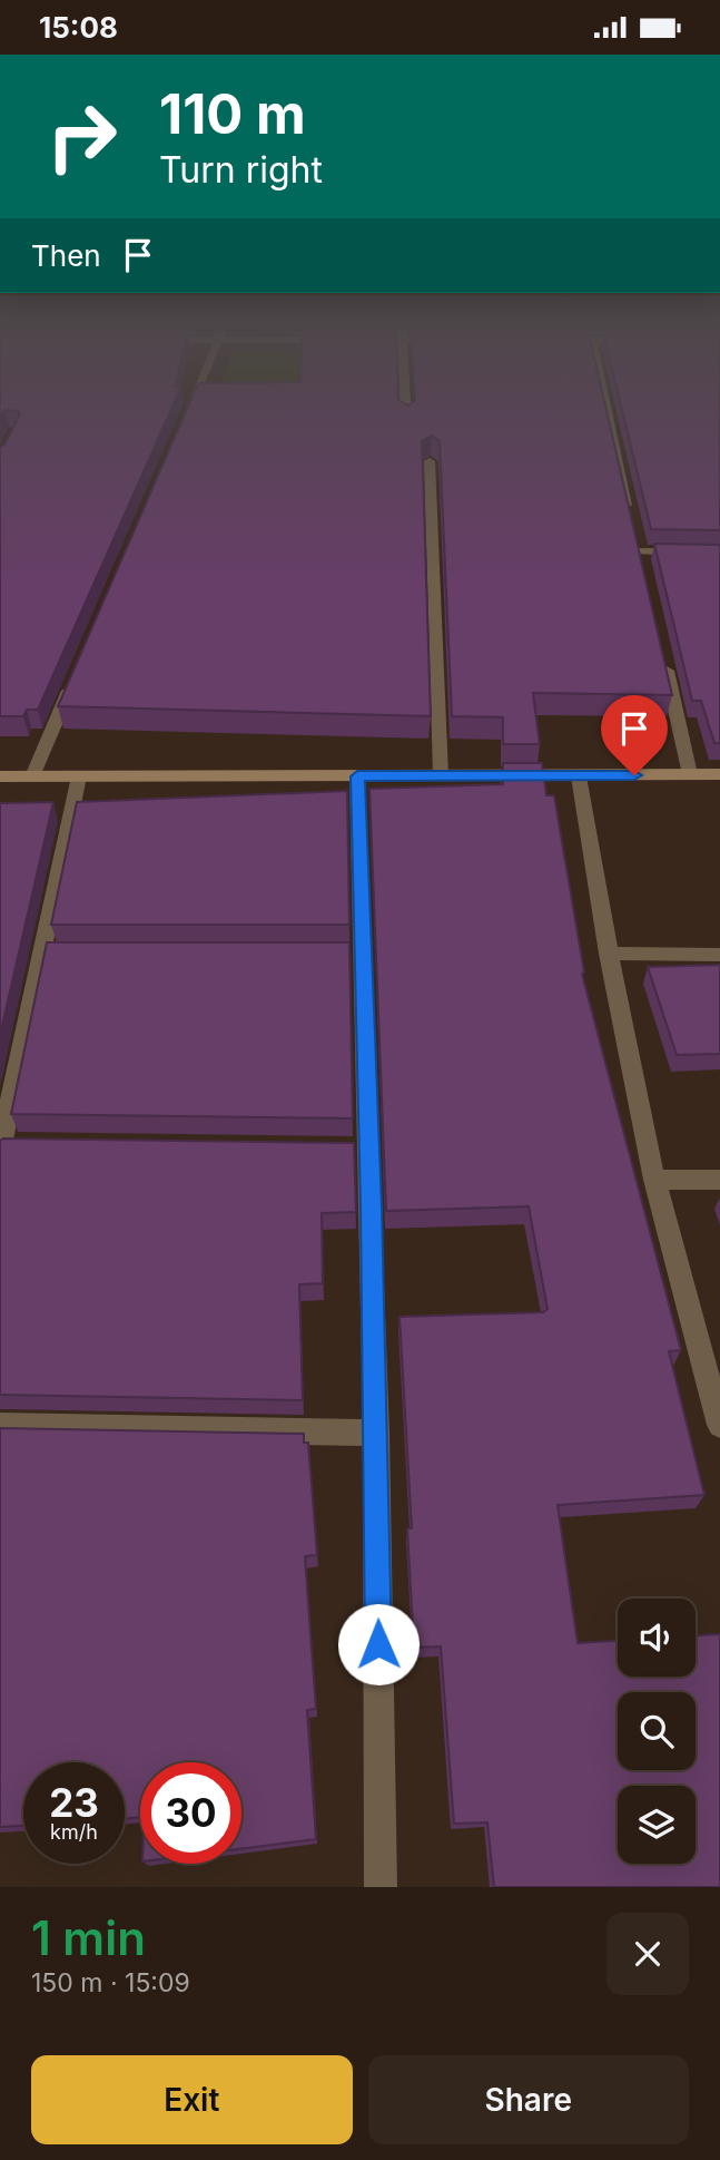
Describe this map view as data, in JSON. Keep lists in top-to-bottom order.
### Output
{
  "page": {
    "status": "15:08",
    "turn": ["110 m", "Turn right"],
    "then": "Then",
    "speed": "23 km/h",
    "limit": "30",
    "heading": ["1 min", "150 m · 15:09"],
    "buttons": ["Exit", "Share"]
  }
}
